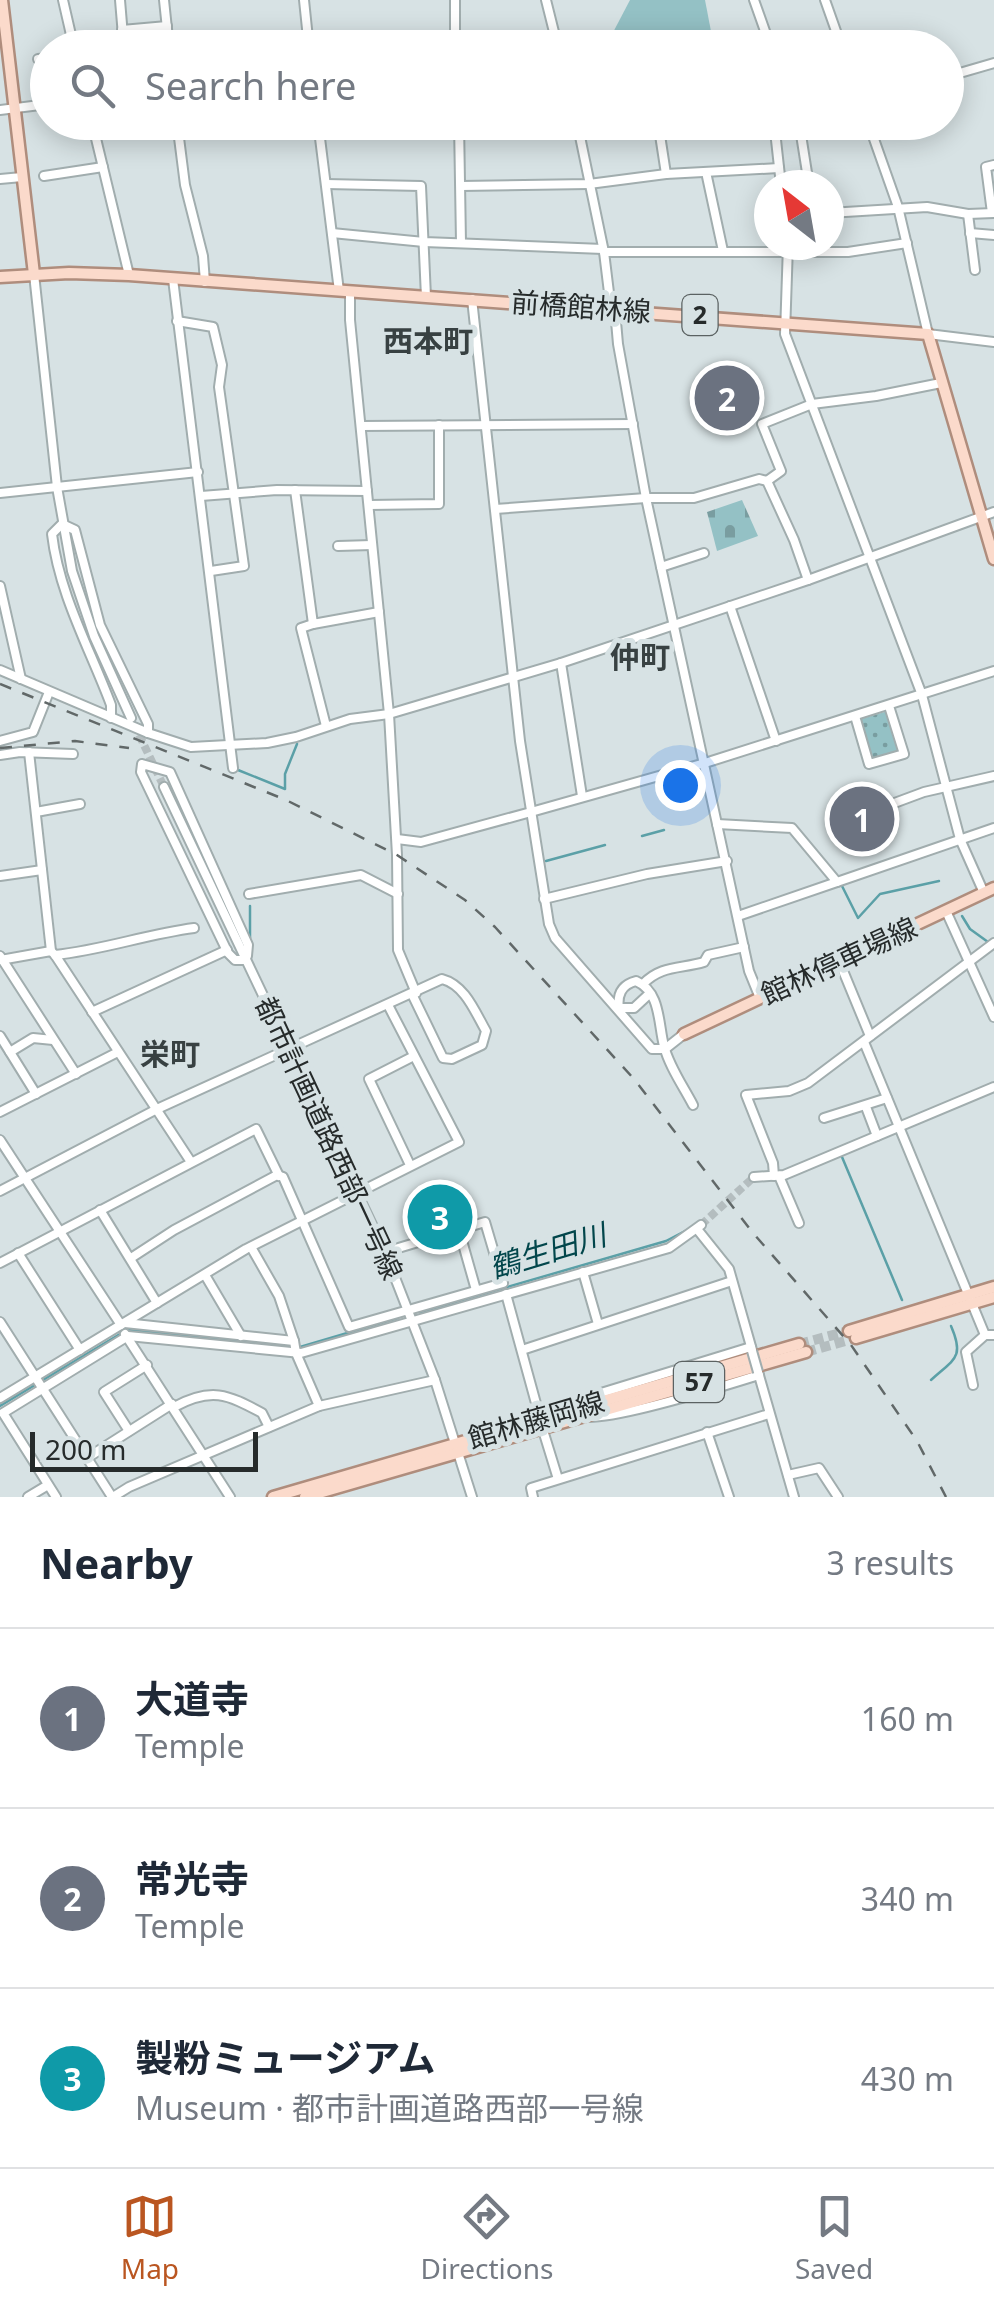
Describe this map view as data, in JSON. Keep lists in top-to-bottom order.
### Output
{
  "streets": {
    "main road": [
      "前橋館林線",
      "2",
      "館林停車場線",
      "57",
      "館林藤岡線"
    ],
    "street": ["都市計画道路西部一号線"]
  },
  "crossings": [
    ["都市計画道路西部一号線", "館林藤岡線"]
  ],
  "districts": ["西本町", "仲町", "栄町"],
  "water": ["鶴生田川"],
  "scale_bar": "200 m",
  "north": "top left",
  "page": {
    "search": "Search here",
    "pins": ["2", "1", "3"],
    "scale": "200 m",
    "heading": ["Nearby", "3 results"],
    "list": [
      {
        "mark": "1",
        "name": "大道寺",
        "note": "Temple",
        "value": "160 m"
      },
      {
        "mark": "2",
        "name": "常光寺",
        "note": "Temple",
        "value": "340 m"
      },
      {
        "mark": "3",
        "name": "製粉ミュージアム",
        "note": "Museum · 都市計画道路西部一号線",
        "value": "430 m"
      }
    ],
    "nav": ["Map", "Directions", "Saved"]
  }
}
